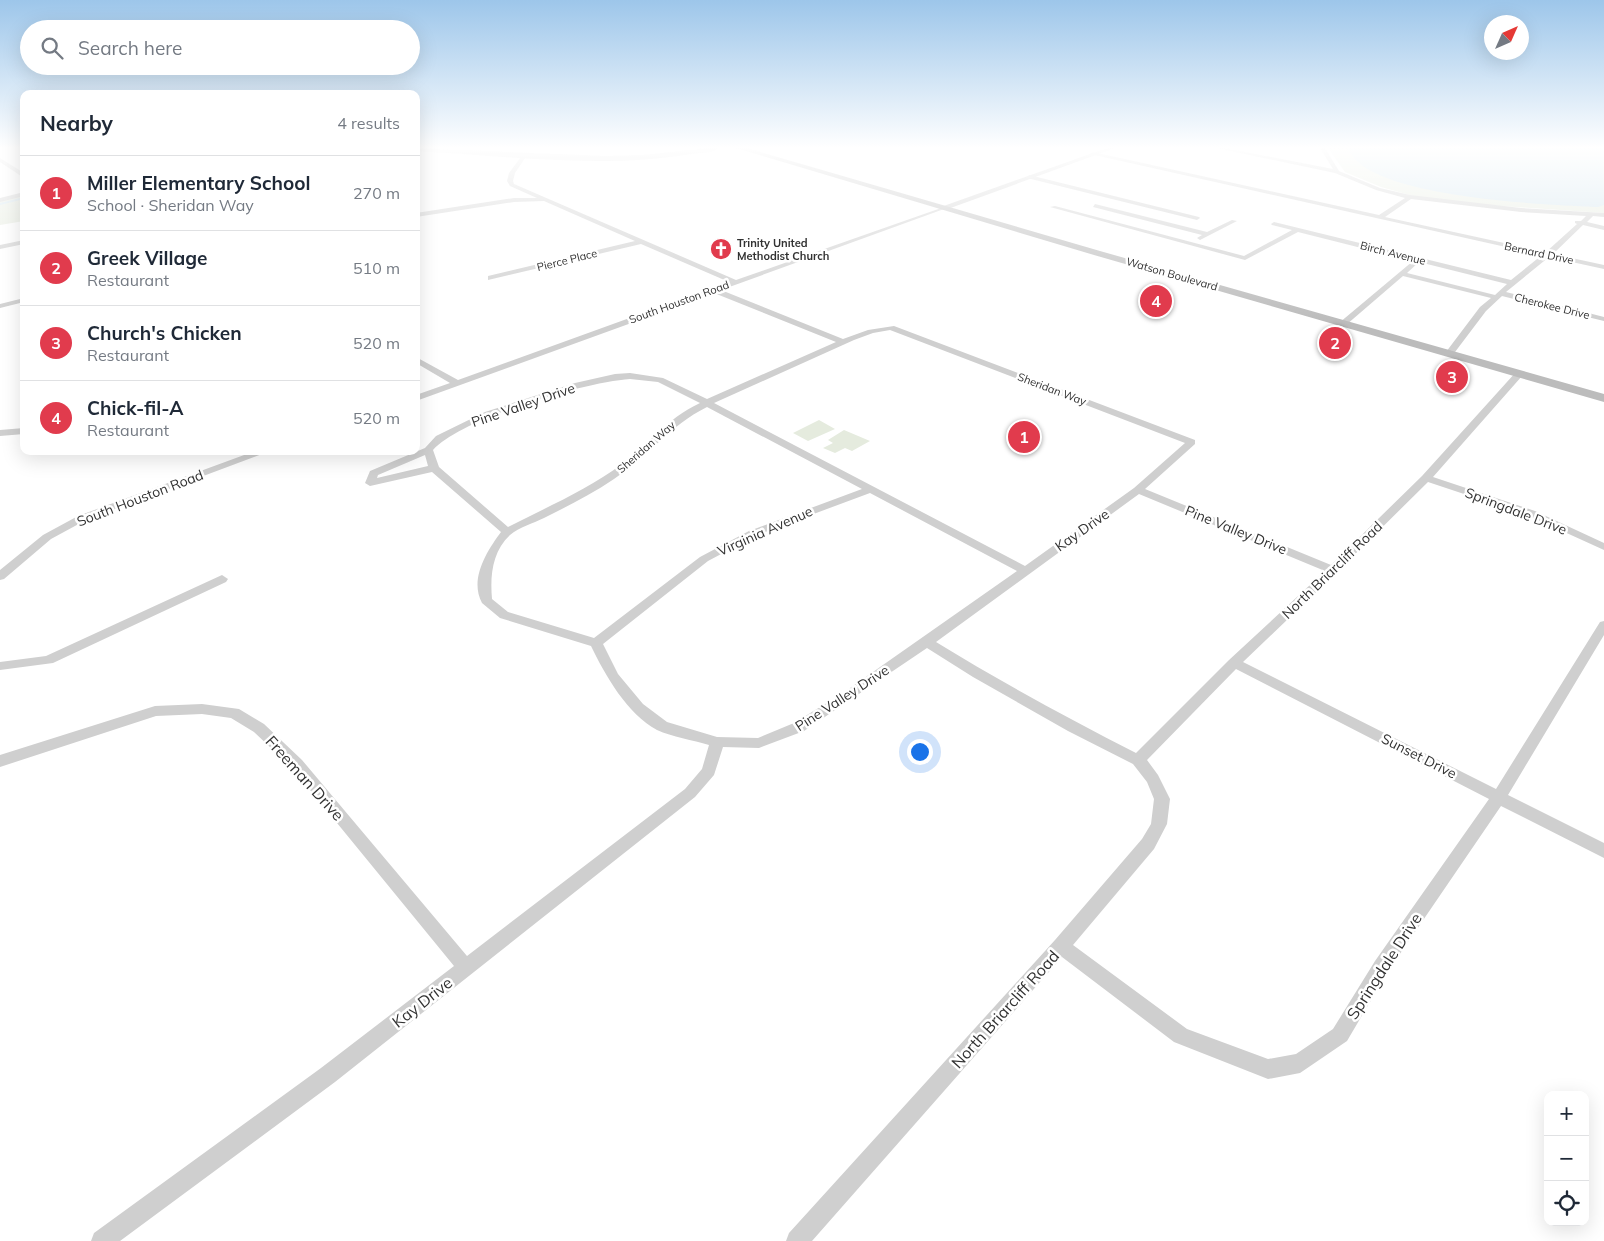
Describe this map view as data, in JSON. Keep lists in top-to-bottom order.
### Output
{
  "streets": {
    "main road": ["Watson Boulevard"],
    "street": [
      "Birch Avenue",
      "Bernard Drive",
      "Pierce Place",
      "South Houston Road",
      "Cherokee Drive",
      "Sheridan Way",
      "Pine Valley Drive",
      "Springdale Drive",
      "Kay Drive",
      "Virginia Avenue",
      "North Briarcliff Road",
      "Sunset Drive",
      "Freeman Drive"
    ]
  },
  "crossings": [
    ["Watson Boulevard", "South Houston Road"],
    ["Watson Boulevard", "North Briarcliff Road"],
    ["Sheridan Way", "Pine Valley Drive"],
    ["Sheridan Way", "Kay Drive"],
    ["Pine Valley Drive", "Kay Drive"],
    ["Pine Valley Drive", "Virginia Avenue"],
    ["Pine Valley Drive", "North Briarcliff Road"],
    ["Springdale Drive", "North Briarcliff Road"],
    ["Springdale Drive", "Sunset Drive"],
    ["Kay Drive", "Freeman Drive"],
    ["North Briarcliff Road", "Sunset Drive"]
  ],
  "places": {
    "church": ["Trinity United Methodist Church"]
  },
  "north": "top right",
  "page": {
    "search": "Search here",
    "heading": ["Nearby", "4 results"],
    "list": [
      {
        "mark": "1",
        "name": "Miller Elementary School",
        "note": "School · Sheridan Way",
        "value": "270 m"
      },
      {
        "mark": "2",
        "name": "Greek Village",
        "note": "Restaurant",
        "value": "510 m"
      },
      {
        "mark": "3",
        "name": "Church's Chicken",
        "note": "Restaurant",
        "value": "520 m"
      },
      {
        "mark": "4",
        "name": "Chick-fil-A",
        "note": "Restaurant",
        "value": "520 m"
      }
    ],
    "pins": [
      "4",
      "2",
      "3",
      "1"
    ],
    "map_buttons": ["+", "−"]
  }
}
